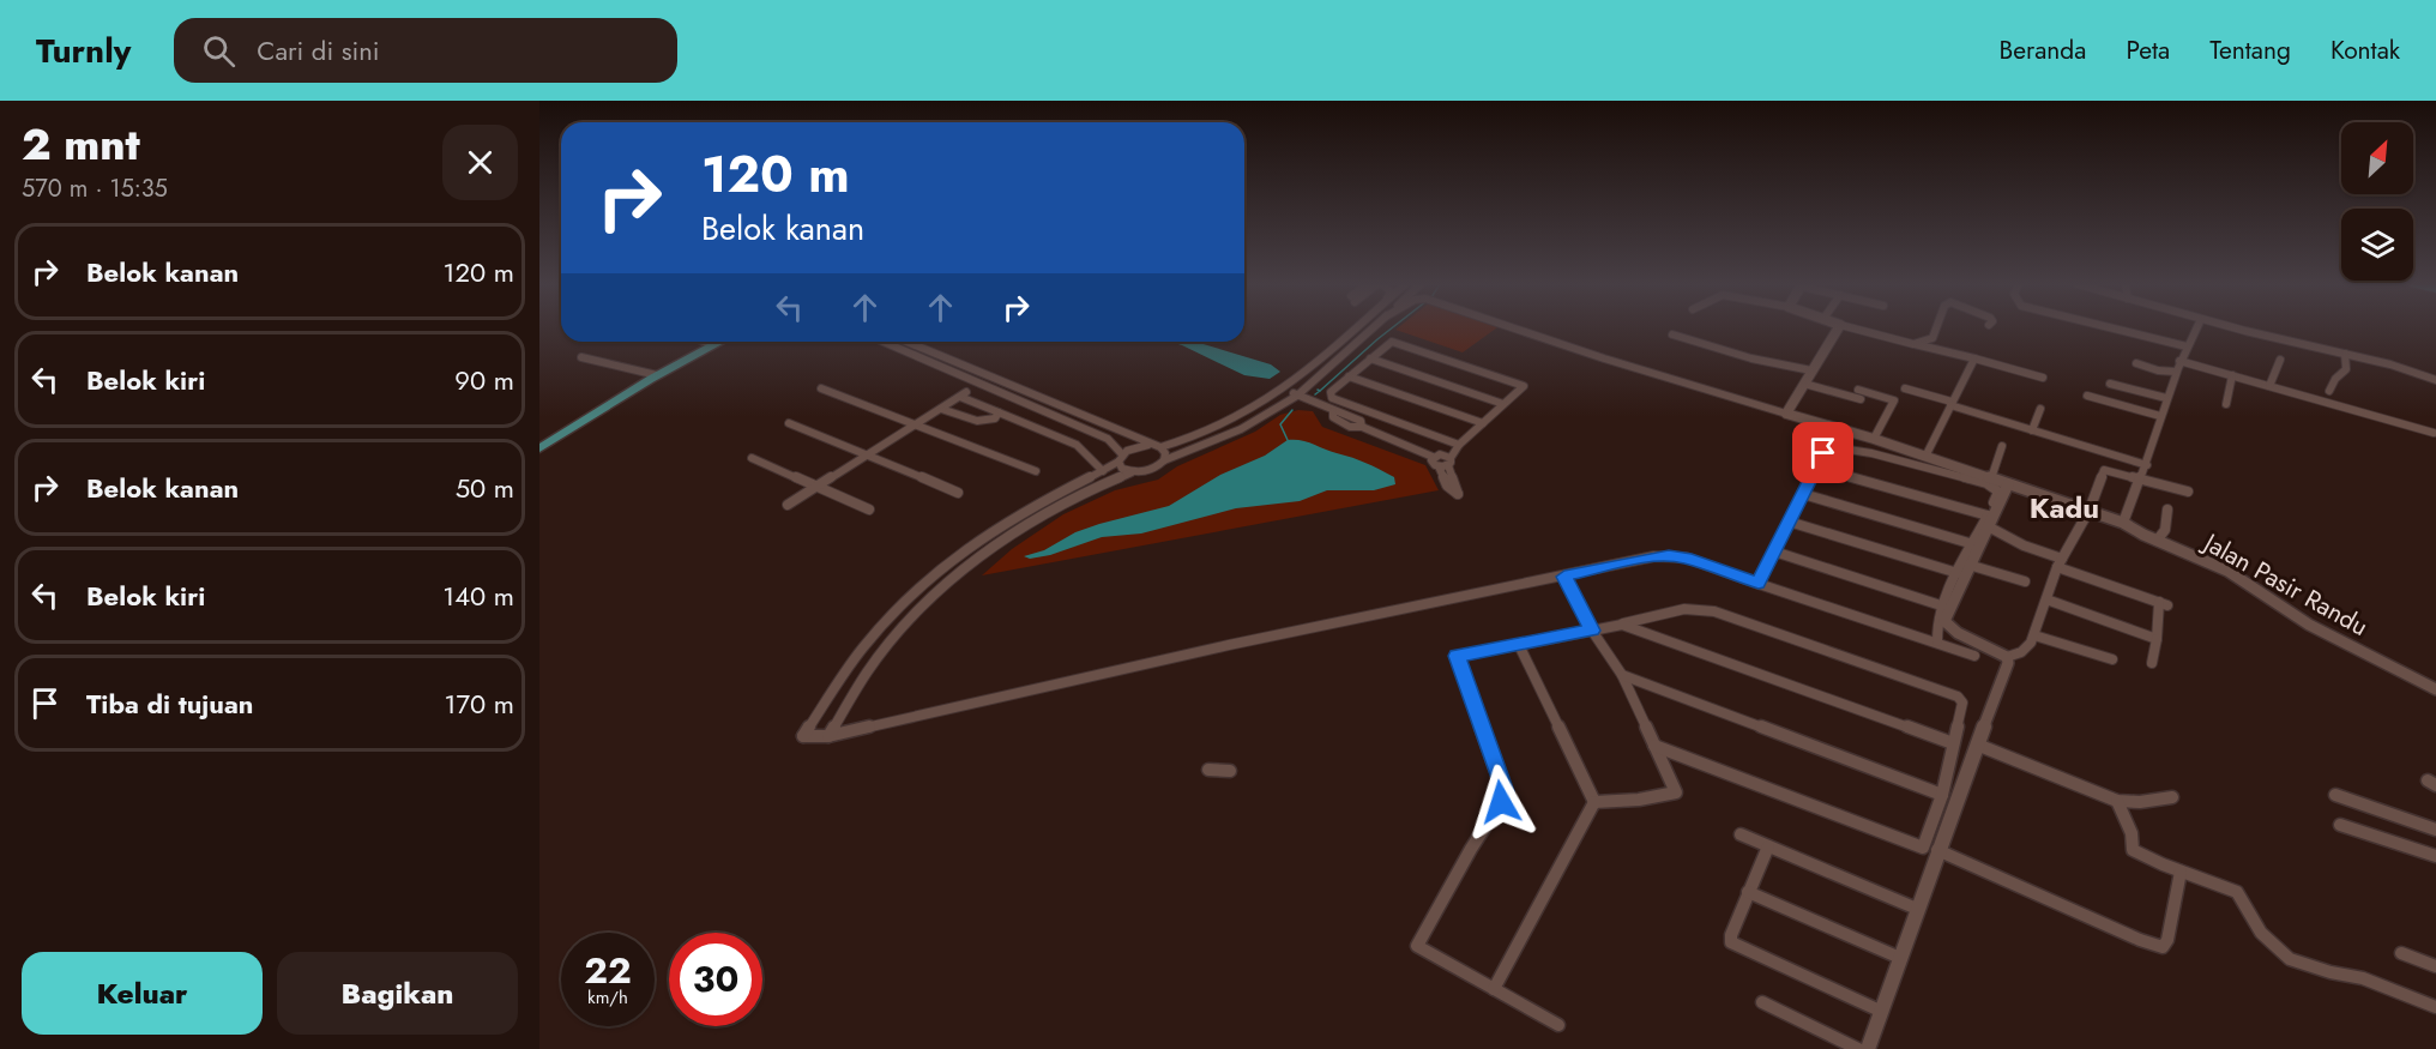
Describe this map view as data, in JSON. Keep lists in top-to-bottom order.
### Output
{
  "streets": {
    "street": ["Jalan Pasir Randu"]
  },
  "districts": ["Kadu"],
  "north": "top right",
  "page": {
    "header": "Turnly",
    "search": "Cari di sini",
    "nav": [
      "Beranda",
      "Peta",
      "Tentang",
      "Kontak"
    ],
    "heading": ["2 mnt", "570 m · 15:35"],
    "turn": ["120 m", "Belok kanan"],
    "list": [
      {
        "name": "Belok kanan",
        "value": "120 m"
      },
      {
        "name": "Belok kiri",
        "value": "90 m"
      },
      {
        "name": "Belok kanan",
        "value": "50 m"
      },
      {
        "name": "Belok kiri",
        "value": "140 m"
      },
      {
        "name": "Tiba di tujuan",
        "value": "170 m"
      }
    ],
    "speed": "22 km/h",
    "limit": "30",
    "buttons": ["Keluar", "Bagikan"]
  }
}
